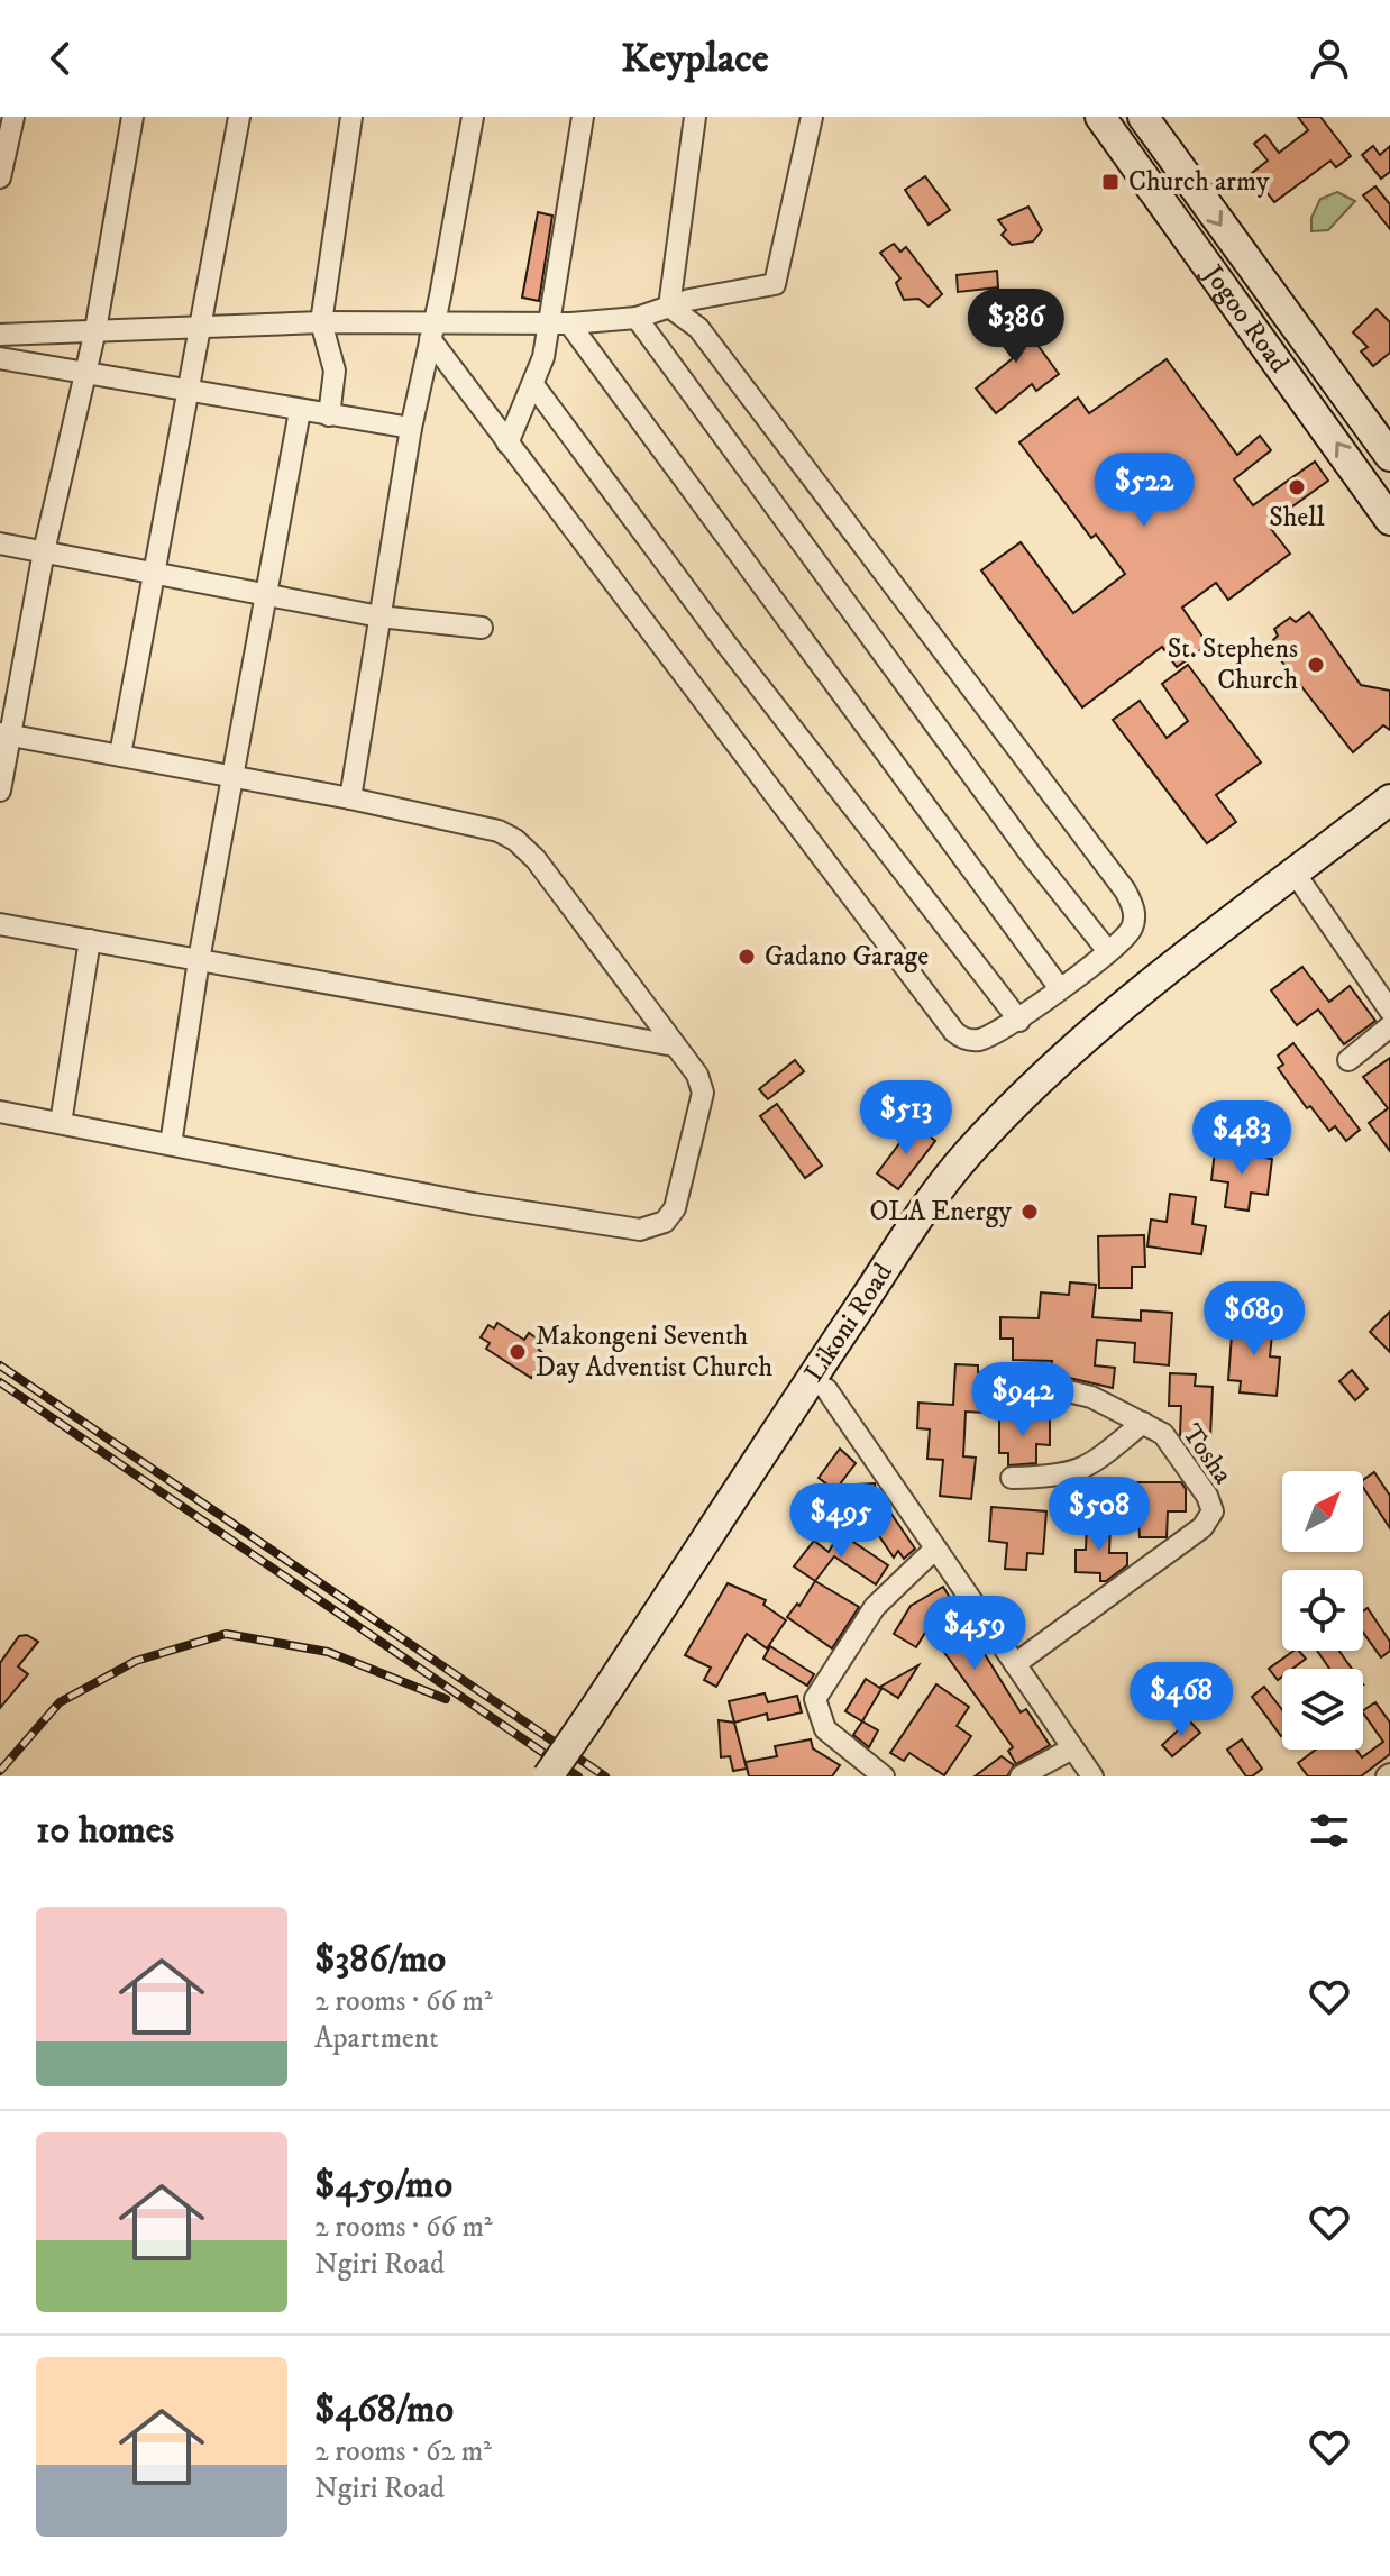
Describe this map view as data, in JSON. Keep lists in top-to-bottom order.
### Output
{
  "streets": {
    "street": ["Jogoo Road", "Likoni Road", "Tosha"]
  },
  "places": {
    "transit": ["Church army"],
    "other": [
      "Shell",
      "St. Stephens Church",
      "Gadano Garage",
      "OLA Energy",
      "Makongeni Seventh Day Adventist Church"
    ]
  },
  "north": "top right",
  "page": {
    "header": "Keyplace",
    "price": [
      "$386",
      "$522",
      "$513",
      "$483",
      "$689",
      "$942",
      "$508",
      "$495",
      "$459",
      "$468"
    ],
    "heading": "10 homes",
    "list": [
      {
        "name": "$386/mo",
        "note": "2 rooms · 66 m² · Apartment"
      },
      {
        "name": "$459/mo",
        "note": "2 rooms · 66 m² · Ngiri Road"
      },
      {
        "name": "$468/mo",
        "note": "2 rooms · 62 m² · Ngiri Road"
      }
    ]
  }
}
